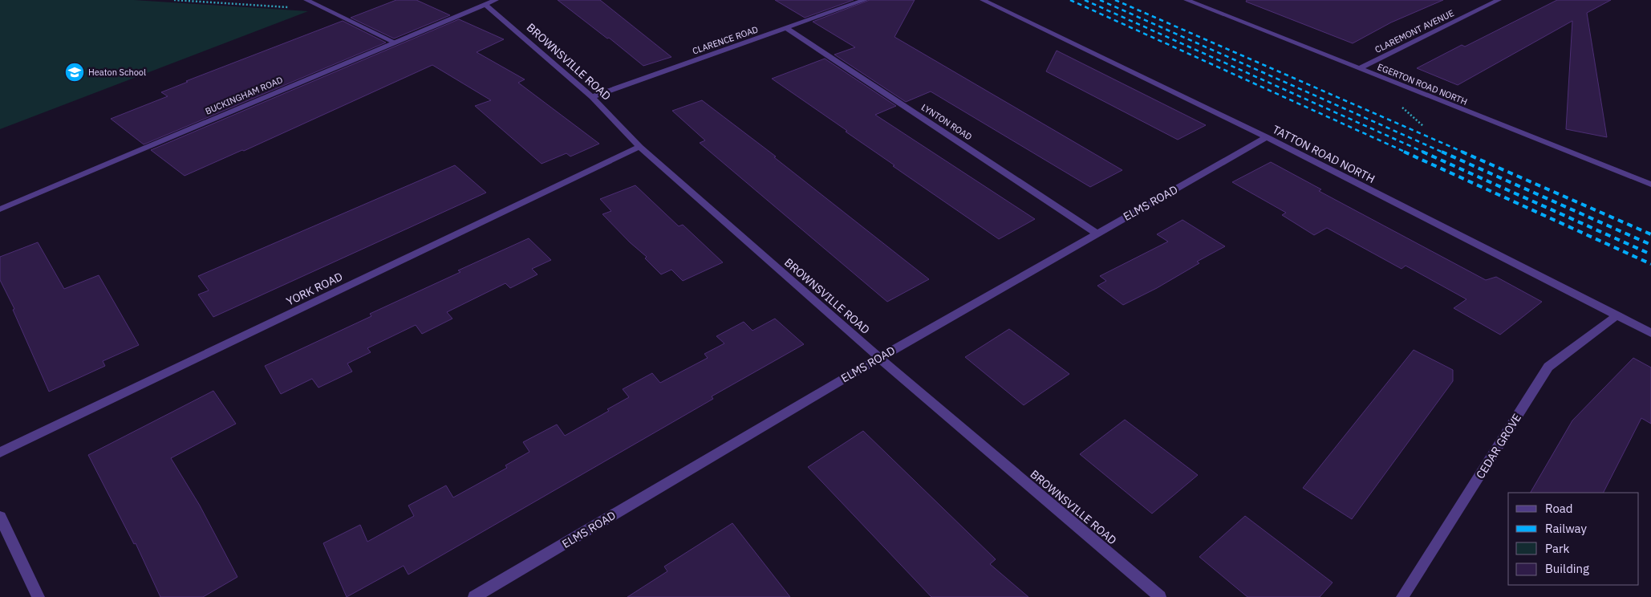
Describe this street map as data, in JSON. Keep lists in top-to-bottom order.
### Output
{
  "streets": {
    "street": [
      "CLAREMONT AVENUE",
      "CLARENCE ROAD",
      "BROWNSVILLE ROAD",
      "EGERTON ROAD NORTH",
      "BUCKINGHAM ROAD",
      "LYNTON ROAD",
      "TATTON ROAD NORTH",
      "ELMS ROAD",
      "YORK ROAD",
      "CEDAR GROVE"
    ]
  },
  "crossings": [
    ["CLAREMONT AVENUE", "EGERTON ROAD NORTH"],
    ["CLARENCE ROAD", "BROWNSVILLE ROAD"],
    ["CLARENCE ROAD", "LYNTON ROAD"],
    ["BROWNSVILLE ROAD", "BUCKINGHAM ROAD"],
    ["BROWNSVILLE ROAD", "ELMS ROAD"],
    ["BROWNSVILLE ROAD", "YORK ROAD"],
    ["LYNTON ROAD", "ELMS ROAD"],
    ["TATTON ROAD NORTH", "ELMS ROAD"],
    ["TATTON ROAD NORTH", "CEDAR GROVE"]
  ],
  "places": {
    "school or university": ["Heaton School"]
  },
  "legend": [
    "Road",
    "Railway",
    "Park",
    "Building"
  ]
}
